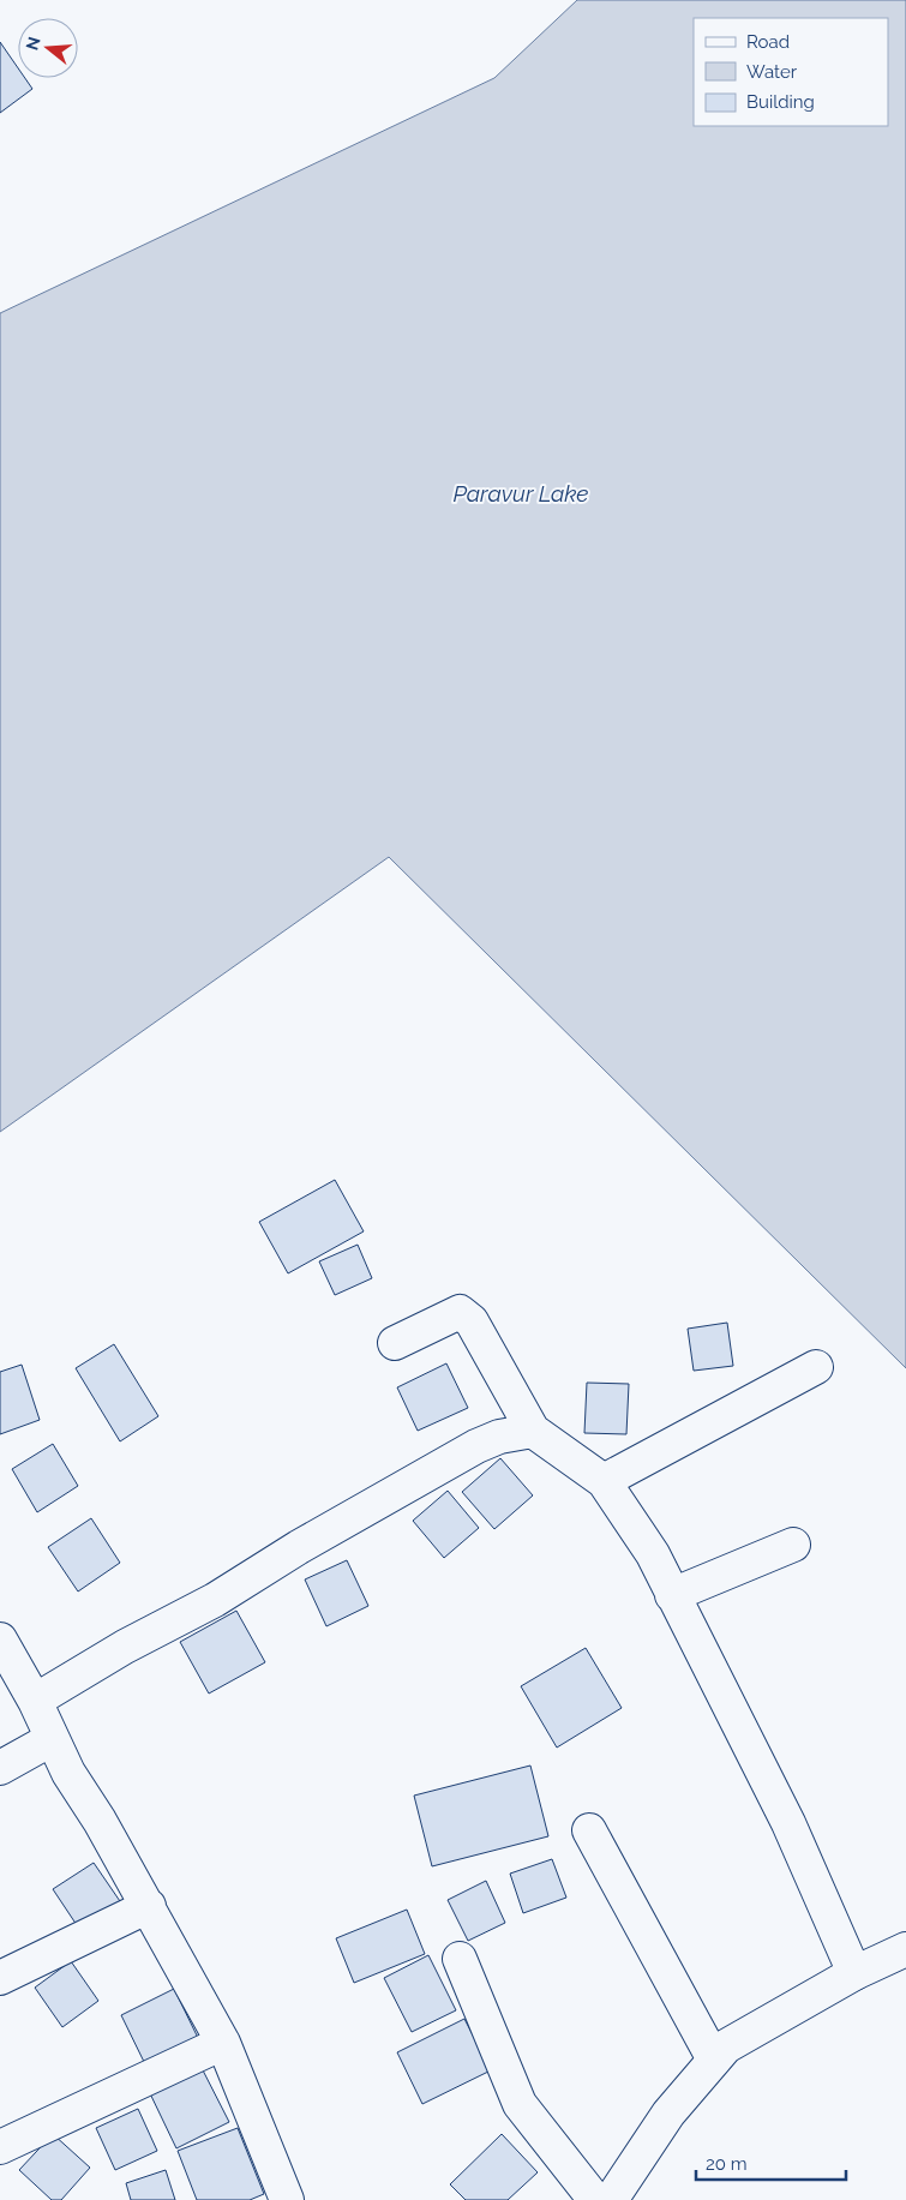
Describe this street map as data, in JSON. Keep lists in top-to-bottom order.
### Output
{
  "water": ["Paravur Lake"],
  "legend": ["Road", "Water", "Building"],
  "scale_bar": "20 m",
  "north": "left"
}
